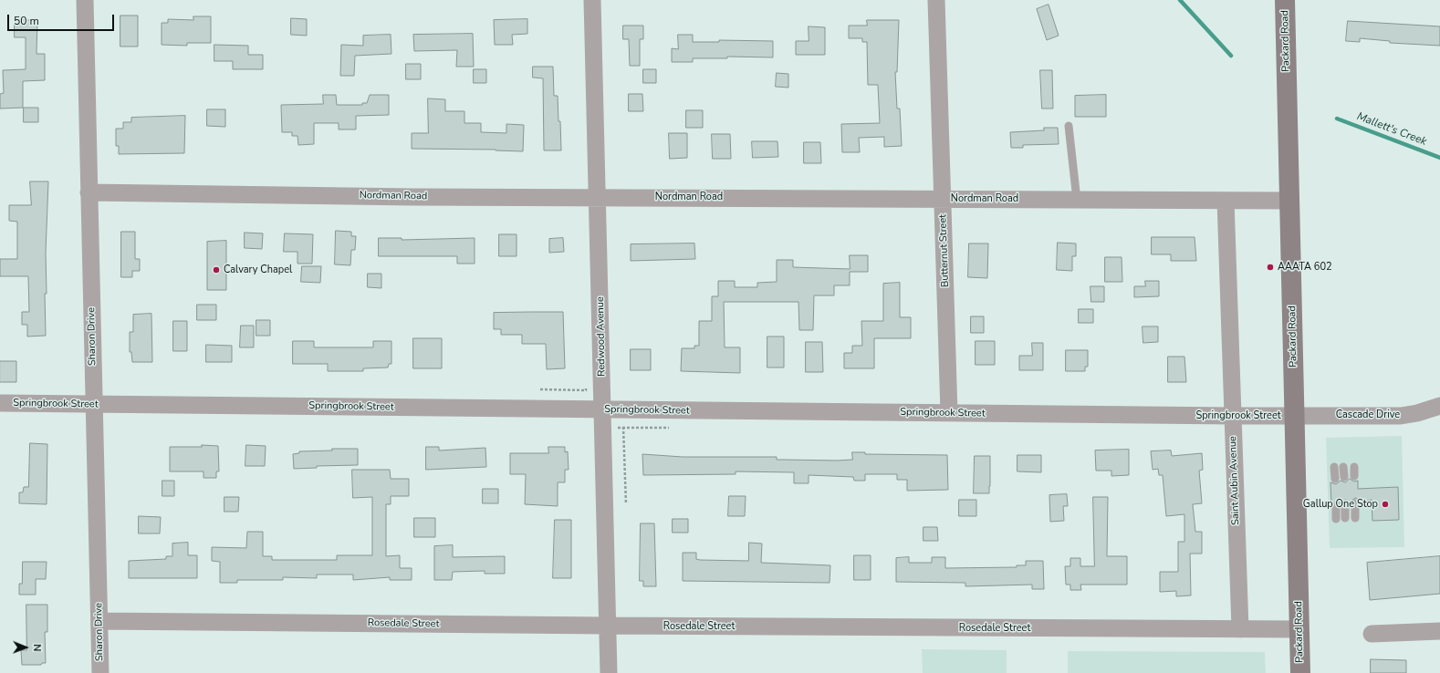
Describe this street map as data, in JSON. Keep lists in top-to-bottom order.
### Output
{
  "streets": {
    "main road": ["Packard Road"],
    "street": [
      "Nordman Road",
      "Butternut Street",
      "Sharon Drive",
      "Redwood Avenue",
      "Springbrook Street",
      "Cascade Drive",
      "Saint Aubin Avenue",
      "Rosedale Street"
    ]
  },
  "crossings": [
    ["Packard Road", "Nordman Road"],
    ["Packard Road", "Springbrook Street"],
    ["Packard Road", "Cascade Drive"],
    ["Packard Road", "Rosedale Street"],
    ["Nordman Road", "Butternut Street"],
    ["Nordman Road", "Sharon Drive"],
    ["Nordman Road", "Redwood Avenue"],
    ["Nordman Road", "Saint Aubin Avenue"],
    ["Butternut Street", "Springbrook Street"],
    ["Sharon Drive", "Springbrook Street"],
    ["Sharon Drive", "Rosedale Street"],
    ["Redwood Avenue", "Springbrook Street"],
    ["Redwood Avenue", "Rosedale Street"],
    ["Springbrook Street", "Cascade Drive"],
    ["Springbrook Street", "Saint Aubin Avenue"],
    ["Saint Aubin Avenue", "Rosedale Street"]
  ],
  "water": ["Mallett's Creek"],
  "places": ["AAATA 602", "Calvary Chapel", "Gallup One Stop"],
  "scale_bar": "50 m",
  "north": "right"
}
